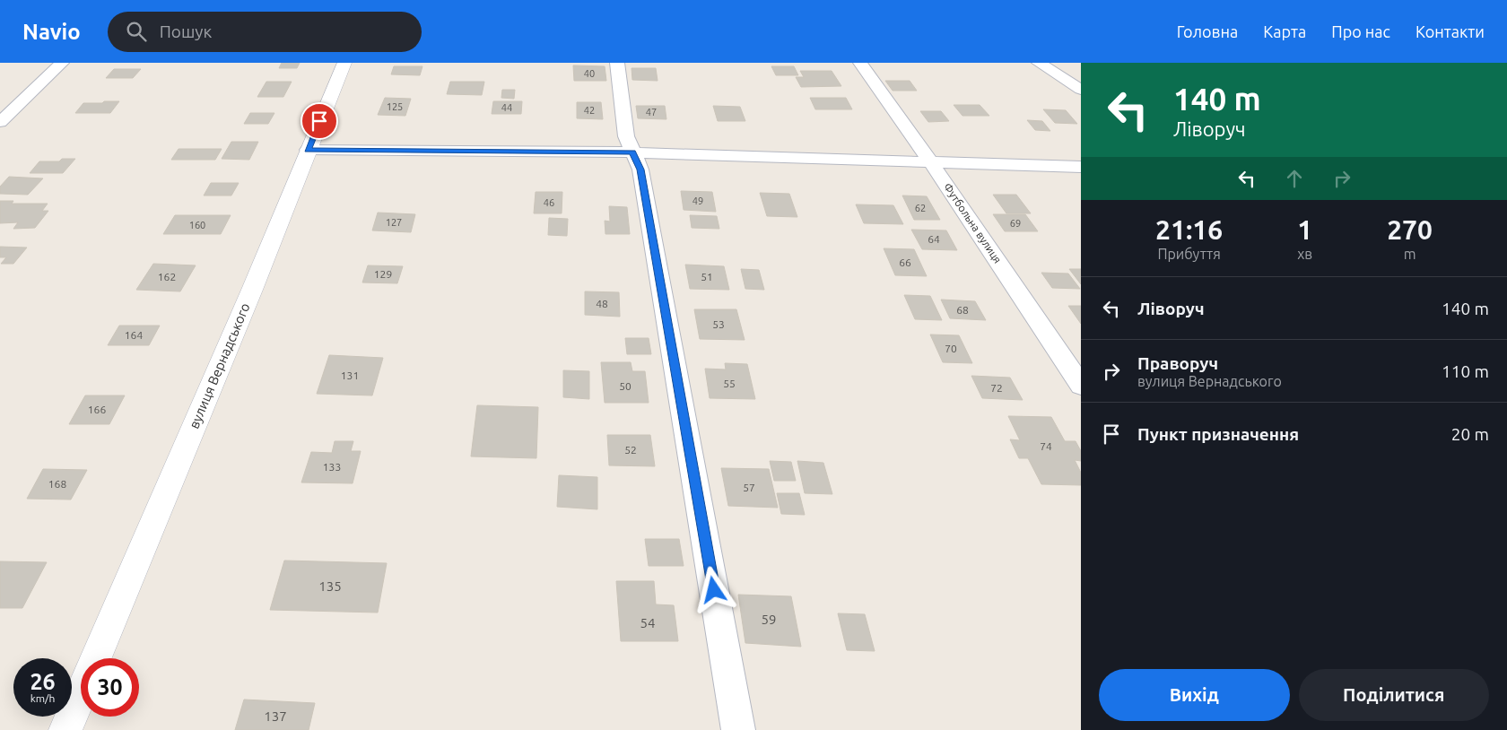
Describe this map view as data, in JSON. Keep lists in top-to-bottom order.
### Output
{
  "streets": {
    "street": ["Футбольна вулиця", "вулиця Вернадського"]
  },
  "house_numbers": [
    "40",
    "125",
    "44",
    "42",
    "47",
    "49",
    "46",
    "62",
    "127",
    "69",
    "160",
    "64",
    "66",
    "129",
    "162",
    "51",
    "48",
    "68",
    "53",
    "164",
    "70",
    "131",
    "55",
    "50",
    "72",
    "166",
    "74",
    "52",
    "133",
    "168",
    "57",
    "135",
    "59",
    "54",
    "137"
  ],
  "page": {
    "header": "Navio",
    "search": "Пошук",
    "nav": [
      "Головна",
      "Карта",
      "Про нас",
      "Контакти"
    ],
    "turn": ["140 m", "Ліворуч"],
    "eta": [
      "21:16",
      "Прибуття",
      "1",
      "хв",
      "270",
      "m"
    ],
    "list": [
      {
        "name": "Ліворуч",
        "value": "140 m"
      },
      {
        "name": "Праворуч",
        "note": "вулиця Вернадського",
        "value": "110 m"
      },
      {
        "name": "Пункт призначення",
        "value": "20 m"
      }
    ],
    "speed": "26 km/h",
    "limit": "30",
    "buttons": ["Вихід", "Поділитися"]
  }
}
